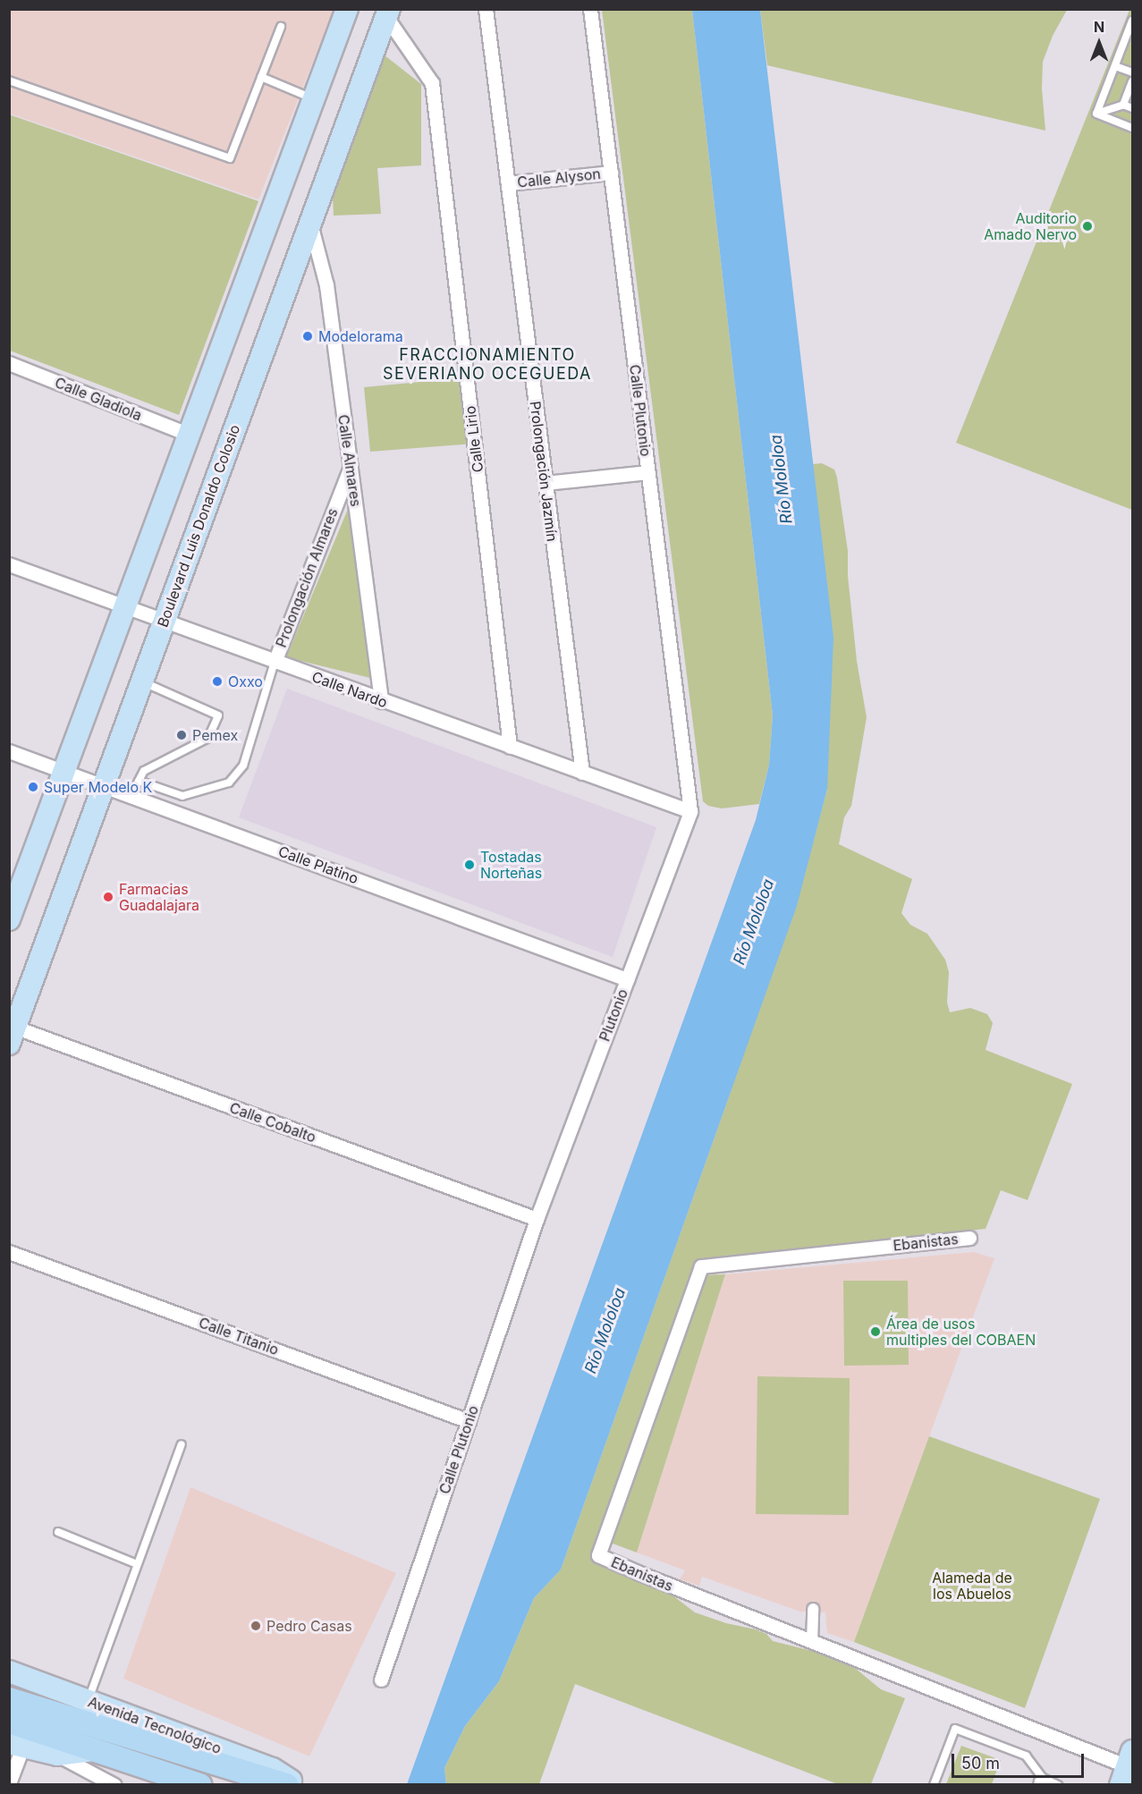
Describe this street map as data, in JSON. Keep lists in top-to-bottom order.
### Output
{
  "streets": {
    "highway": ["Avenida Tecnológico"],
    "main road": ["Boulevard Luis Donaldo Colosio"],
    "street": [
      "Calle Alyson",
      "Calle Gladiola",
      "Calle Plutonio",
      "Calle Lirio",
      "Calle Almares",
      "Prolongación Jazmín",
      "Prolongación Almares",
      "Calle Nardo",
      "Calle Platino",
      "Plutonio",
      "Calle Cobalto",
      "Ebanistas",
      "Calle Titanio"
    ]
  },
  "crossings": [
    ["Calle Alyson", "Calle Plutonio"],
    ["Calle Alyson", "Prolongación Jazmín"],
    ["Calle Plutonio", "Calle Nardo"],
    ["Calle Plutonio", "Plutonio"],
    ["Calle Plutonio", "Calle Cobalto"],
    ["Calle Plutonio", "Calle Titanio"],
    ["Calle Lirio", "Boulevard Luis Donaldo Colosio"],
    ["Calle Lirio", "Calle Nardo"],
    ["Calle Almares", "Boulevard Luis Donaldo Colosio"],
    ["Calle Almares", "Prolongación Almares"],
    ["Calle Almares", "Calle Nardo"],
    ["Prolongación Jazmín", "Calle Nardo"],
    ["Boulevard Luis Donaldo Colosio", "Calle Nardo"],
    ["Boulevard Luis Donaldo Colosio", "Calle Platino"],
    ["Boulevard Luis Donaldo Colosio", "Calle Cobalto"],
    ["Prolongación Almares", "Calle Nardo"],
    ["Calle Nardo", "Plutonio"],
    ["Calle Platino", "Plutonio"],
    ["Plutonio", "Calle Cobalto"]
  ],
  "districts": ["FRACCIONAMIENTO SEVERIANO OCEGUEDA"],
  "water": ["Río Mololoa"],
  "parks": ["Alameda de los Abuelos"],
  "places": [
    "Auditorio Amado Nervo",
    "Modelorama",
    "Oxxo",
    "Pemex",
    "Super Modelo K",
    "Tostadas Norteñas",
    "Farmacias Guadalajara",
    "Área de usos multiples del COBAEN",
    "Pedro Casas"
  ],
  "scale_bar": "50 m",
  "north": "top"
}
